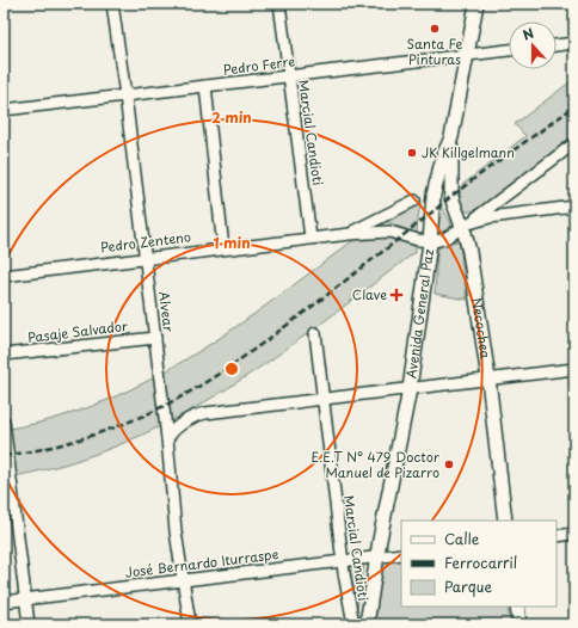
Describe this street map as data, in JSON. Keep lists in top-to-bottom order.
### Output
{
  "streets": {
    "main road": ["Avenida General Paz", "Necochea"],
    "street": [
      "Pedro Ferre",
      "Marcial Candioti",
      "Pedro Zenteno",
      "Alvear",
      "Pasaje Salvador",
      "José Bernardo Iturraspe"
    ]
  },
  "crossings": [
    ["Pedro Ferre", "Marcial Candioti"],
    ["Pedro Ferre", "Alvear"],
    ["Pedro Ferre", "Avenida General Paz"],
    ["Marcial Candioti", "Pedro Zenteno"],
    ["Marcial Candioti", "José Bernardo Iturraspe"],
    ["Pedro Zenteno", "Alvear"],
    ["Pedro Zenteno", "Avenida General Paz"],
    ["Alvear", "Pasaje Salvador"],
    ["Alvear", "José Bernardo Iturraspe"],
    ["Avenida General Paz", "Necochea"],
    ["Avenida General Paz", "José Bernardo Iturraspe"]
  ],
  "places": {
    "other": ["Santa Fe Pinturas", "JK Killgelmann", "E.E.T N° 479 Doctor Manuel de Pizarro"],
    "health": ["Clave"]
  },
  "legend": ["Calle", "Ferrocarril", "Parque"],
  "north": "top",
  "rings": ["2 min", "1 min"]
}
